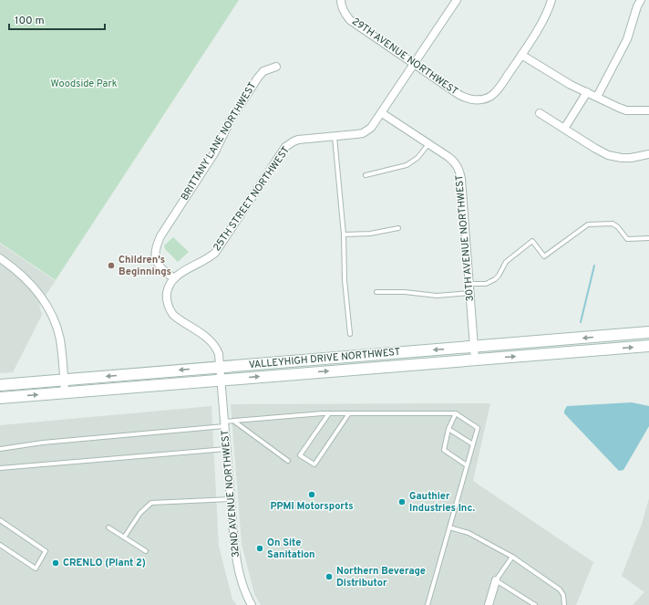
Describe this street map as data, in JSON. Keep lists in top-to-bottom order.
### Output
{
  "streets": {
    "main road": ["VALLEYHIGH DRIVE NORTHWEST"],
    "street": [
      "29TH AVENUE NORTHWEST",
      "BRITTANY LANE NORTHWEST",
      "25TH STREET NORTHWEST",
      "30TH AVENUE NORTHWEST",
      "32ND AVENUE NORTHWEST"
    ]
  },
  "crossings": [
    ["29TH AVENUE NORTHWEST", "25TH STREET NORTHWEST"],
    ["BRITTANY LANE NORTHWEST", "25TH STREET NORTHWEST"],
    ["25TH STREET NORTHWEST", "30TH AVENUE NORTHWEST"],
    ["30TH AVENUE NORTHWEST", "VALLEYHIGH DRIVE NORTHWEST"],
    ["VALLEYHIGH DRIVE NORTHWEST", "32ND AVENUE NORTHWEST"]
  ],
  "parks": ["Woodside Park"],
  "places": [
    "Children's Beginnings",
    "PPMI Motorsports",
    "Gauthier Industries Inc.",
    "On Site Sanitation",
    "CRENLO (Plant 2)",
    "Northern Beverage Distributor"
  ],
  "scale_bar": "100 m"
}
